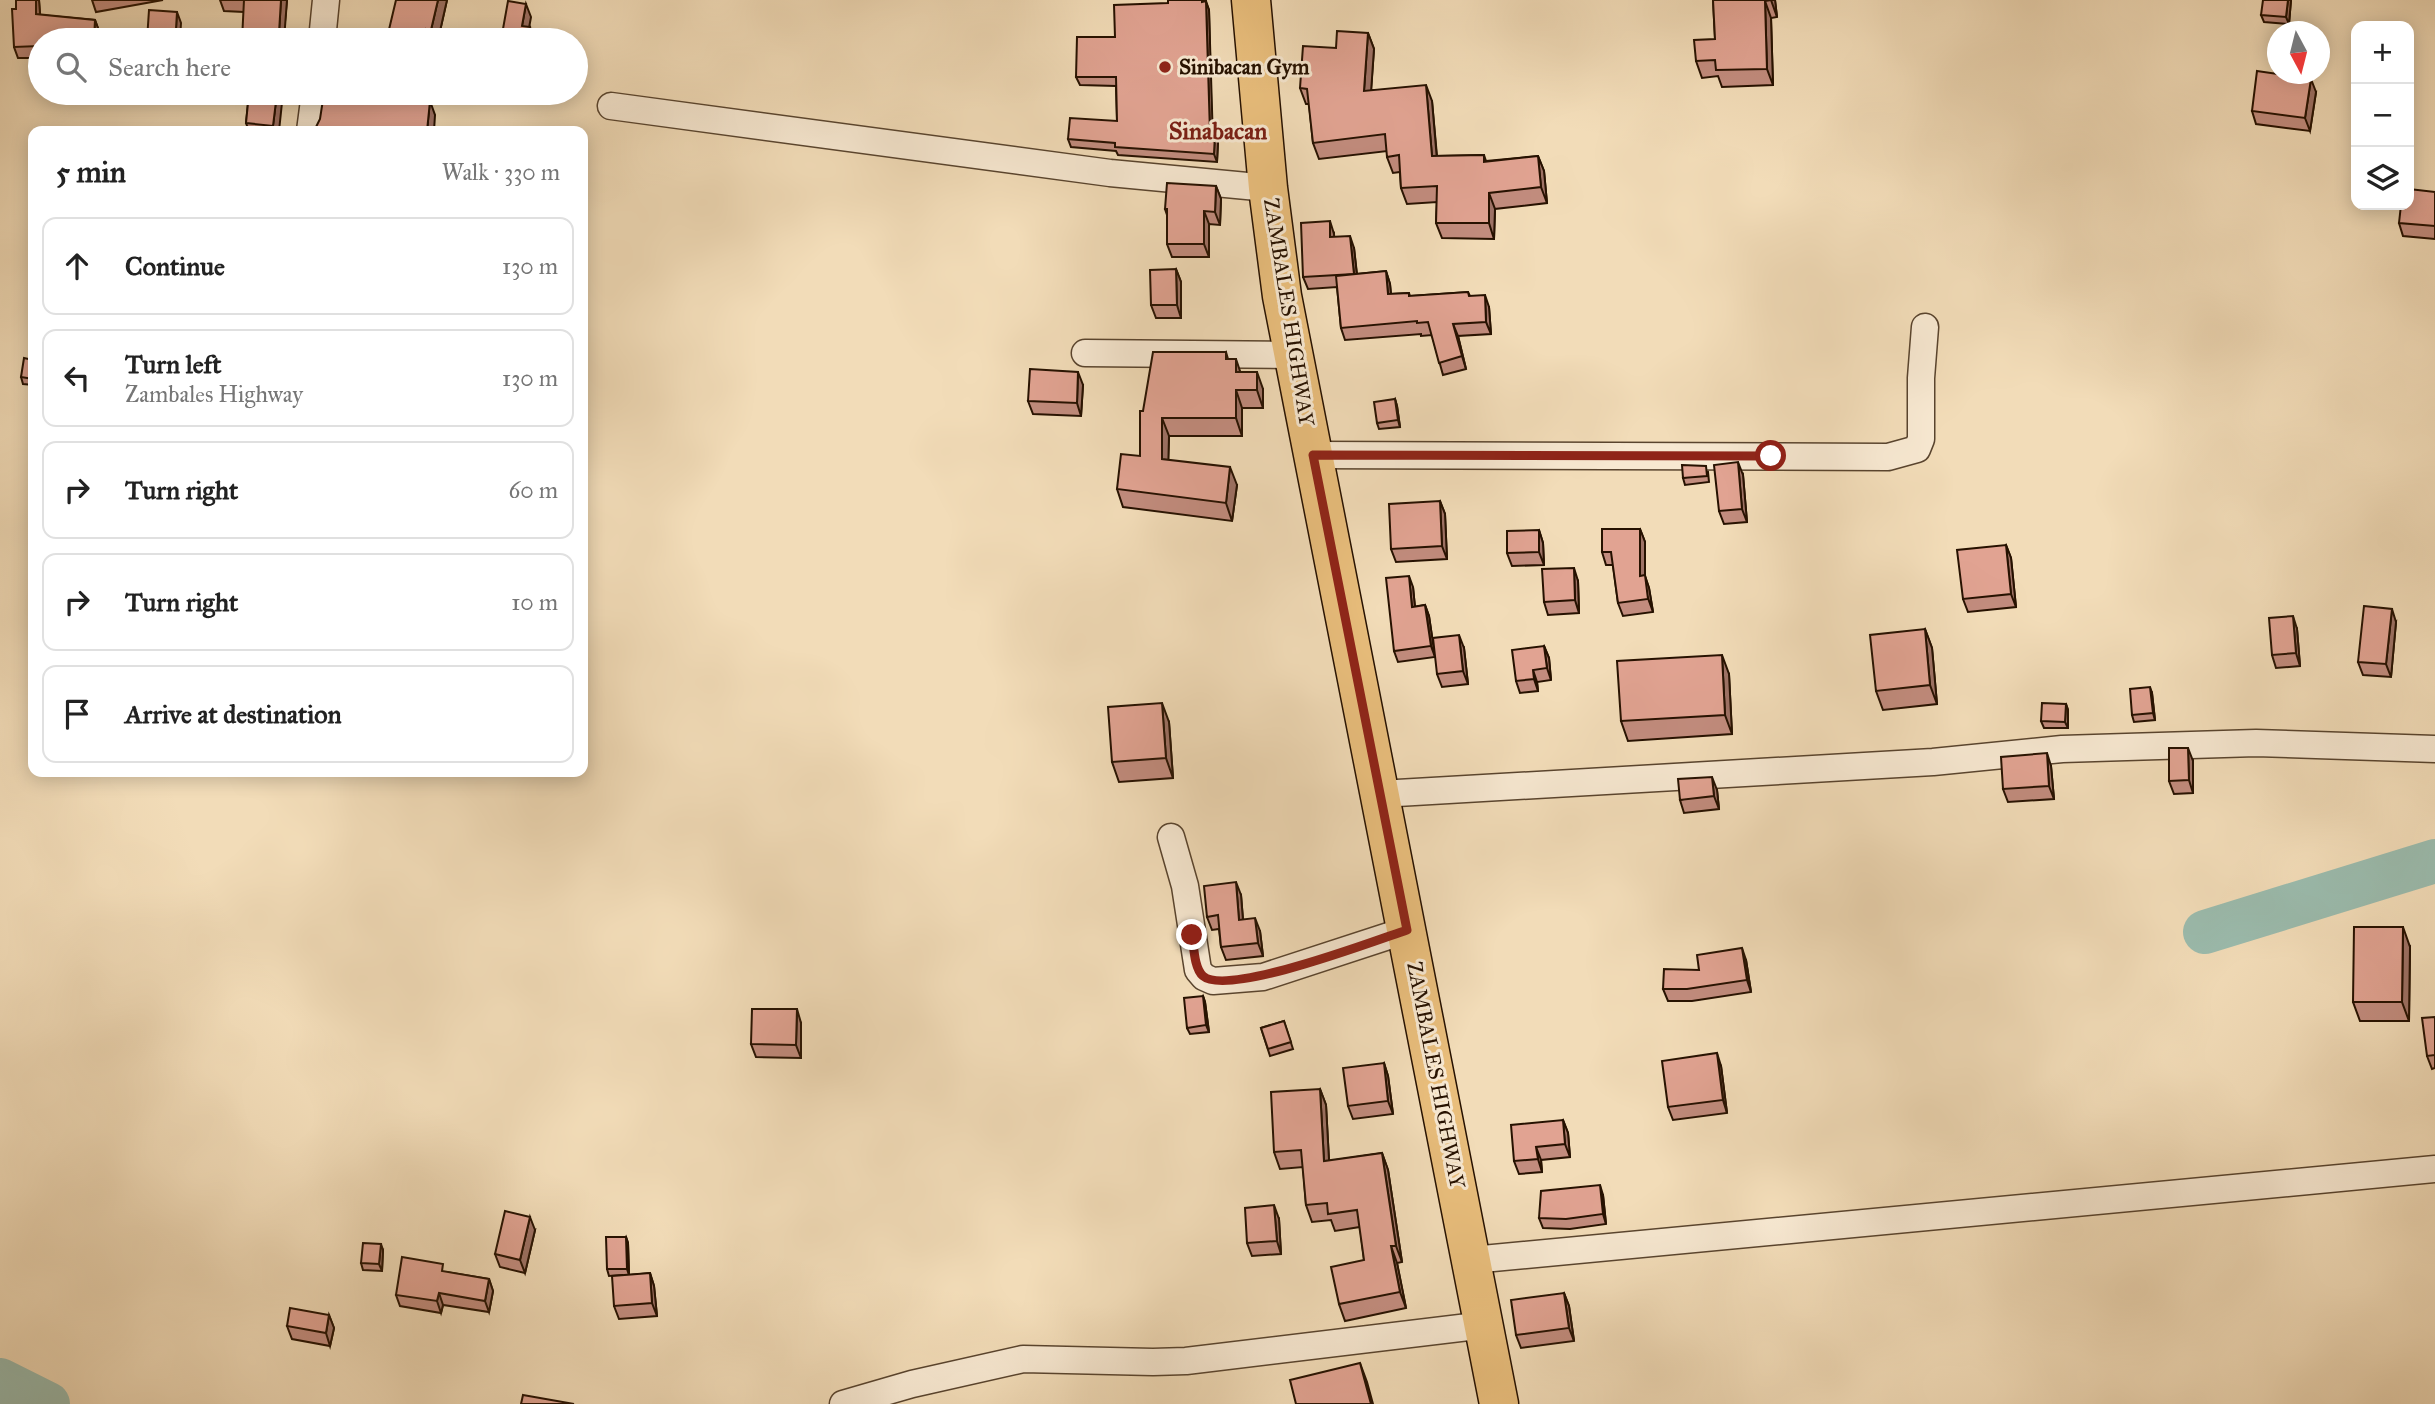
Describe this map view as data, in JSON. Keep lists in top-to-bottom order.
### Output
{
  "streets": {
    "main road": ["ZAMBALES HIGHWAY"]
  },
  "districts": ["Sinabacan"],
  "places": ["Sinibacan Gym"],
  "north": "bottom",
  "page": {
    "map_buttons": ["+", "−"],
    "search": "Search here",
    "heading": ["5 min", "Walk · 330 m"],
    "list": [
      ["Continue", "130 m"],
      ["Turn left", "Zambales Highway", "130 m"],
      ["Turn right", "60 m"],
      ["Turn right", "10 m"],
      "Arrive at destination"
    ]
  }
}
